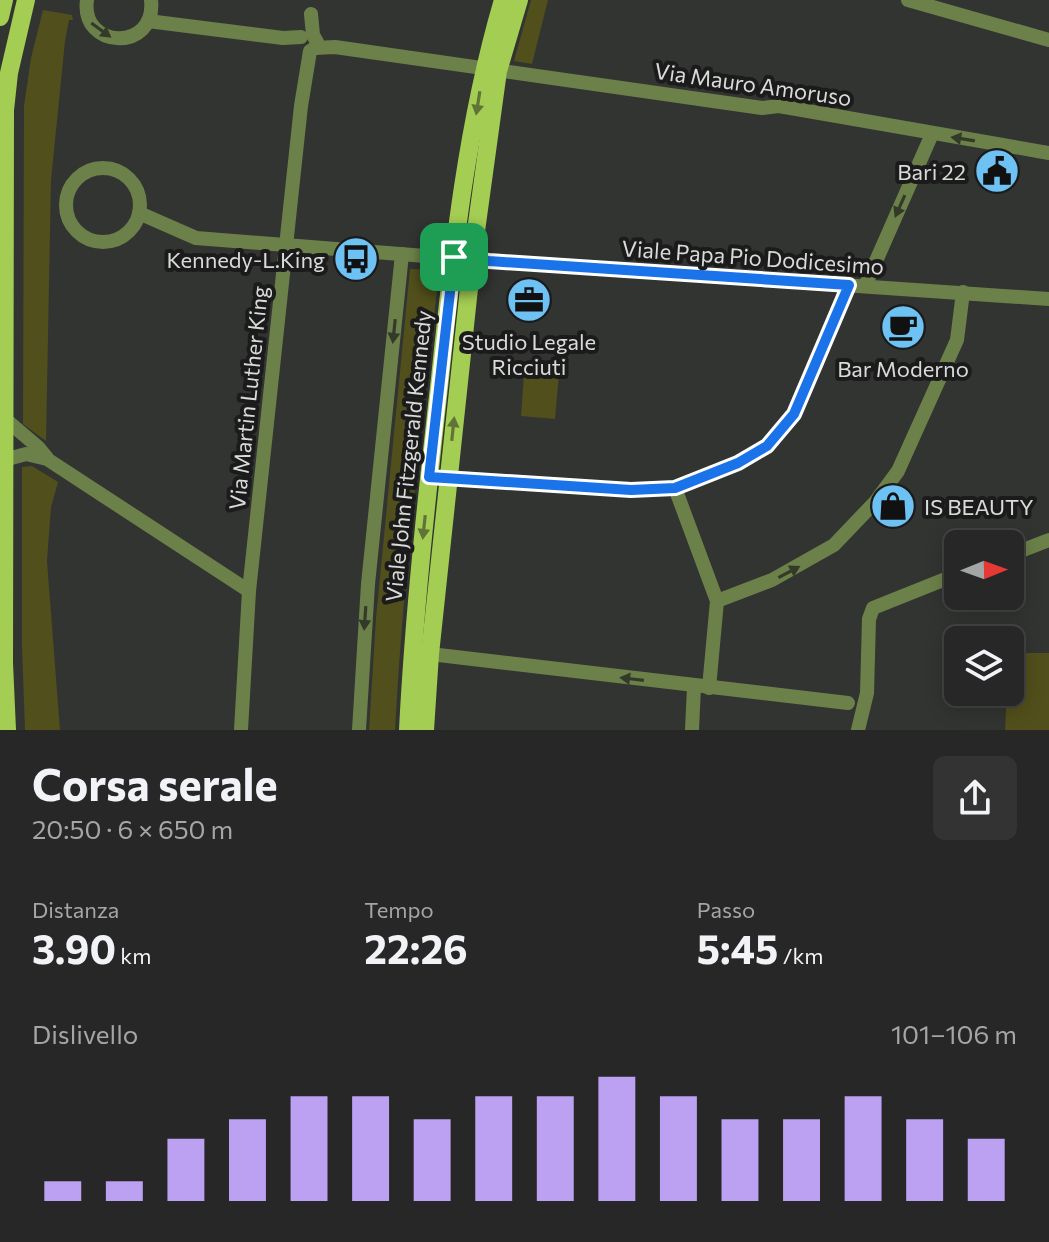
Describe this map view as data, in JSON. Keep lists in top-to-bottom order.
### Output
{
  "streets": {
    "main road": ["Viale John Fitzgerald Kennedy"],
    "street": ["Via Mauro Amoruso", "Viale Papa Pio Dodicesimo", "Via Martin Luther King"]
  },
  "crossings": [
    ["Via Mauro Amoruso", "Via Martin Luther King"],
    ["Via Mauro Amoruso", "Viale John Fitzgerald Kennedy"],
    ["Viale Papa Pio Dodicesimo", "Via Martin Luther King"],
    ["Viale Papa Pio Dodicesimo", "Viale John Fitzgerald Kennedy"]
  ],
  "places": {
    "public building": ["Bari 22"],
    "bus stop": ["Kennedy-L.King"],
    "office": ["Studio Legale Ricciuti"],
    "cafe": ["Bar Moderno"],
    "shop": ["IS BEAUTY"]
  },
  "north": "right",
  "page": {
    "heading": ["Corsa serale", "20:50 · 6 × 650 m"],
    "stats": [
      ["Distanza", "3.90 km"],
      ["Tempo", "22:26"],
      ["Passo", "5:45 /km"]
    ],
    "chart": ["Dislivello", "101–106 m"]
  }
}
